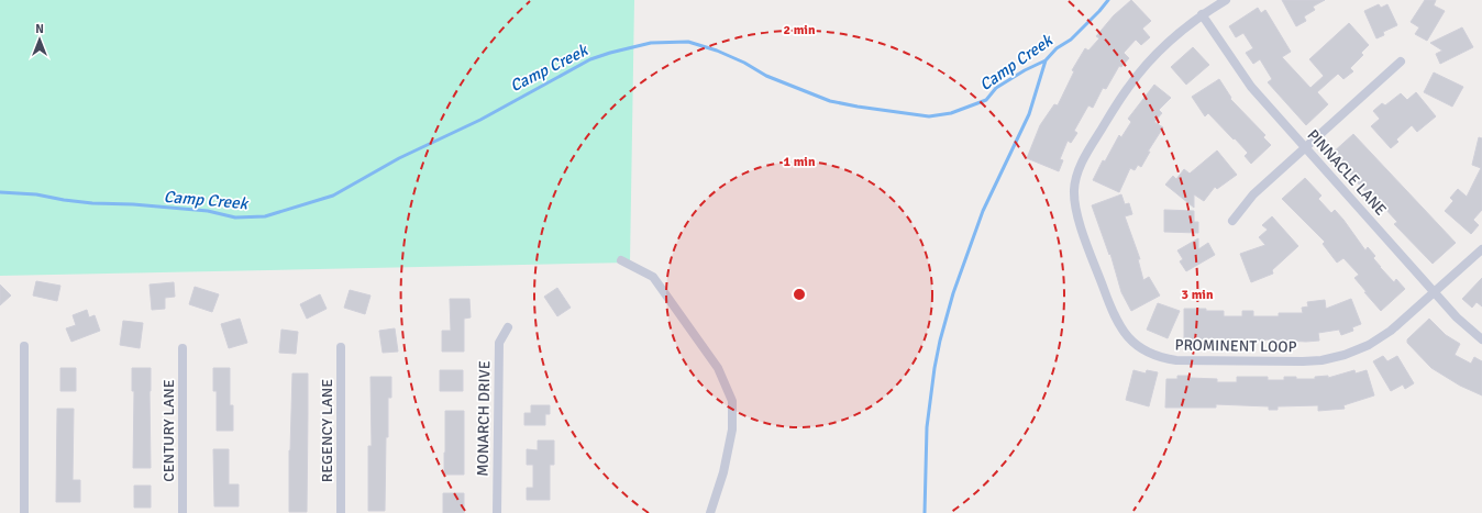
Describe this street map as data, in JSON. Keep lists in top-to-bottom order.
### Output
{
  "streets": {
    "street": [
      "PINNACLE LANE",
      "PROMINENT LOOP",
      "MONARCH DRIVE",
      "CENTURY LANE",
      "REGENCY LANE"
    ]
  },
  "crossings": [
    ["PINNACLE LANE", "PROMINENT LOOP"]
  ],
  "water": ["Camp Creek"],
  "north": "top",
  "rings": ["2 min", "1 min", "3 min"]
}
